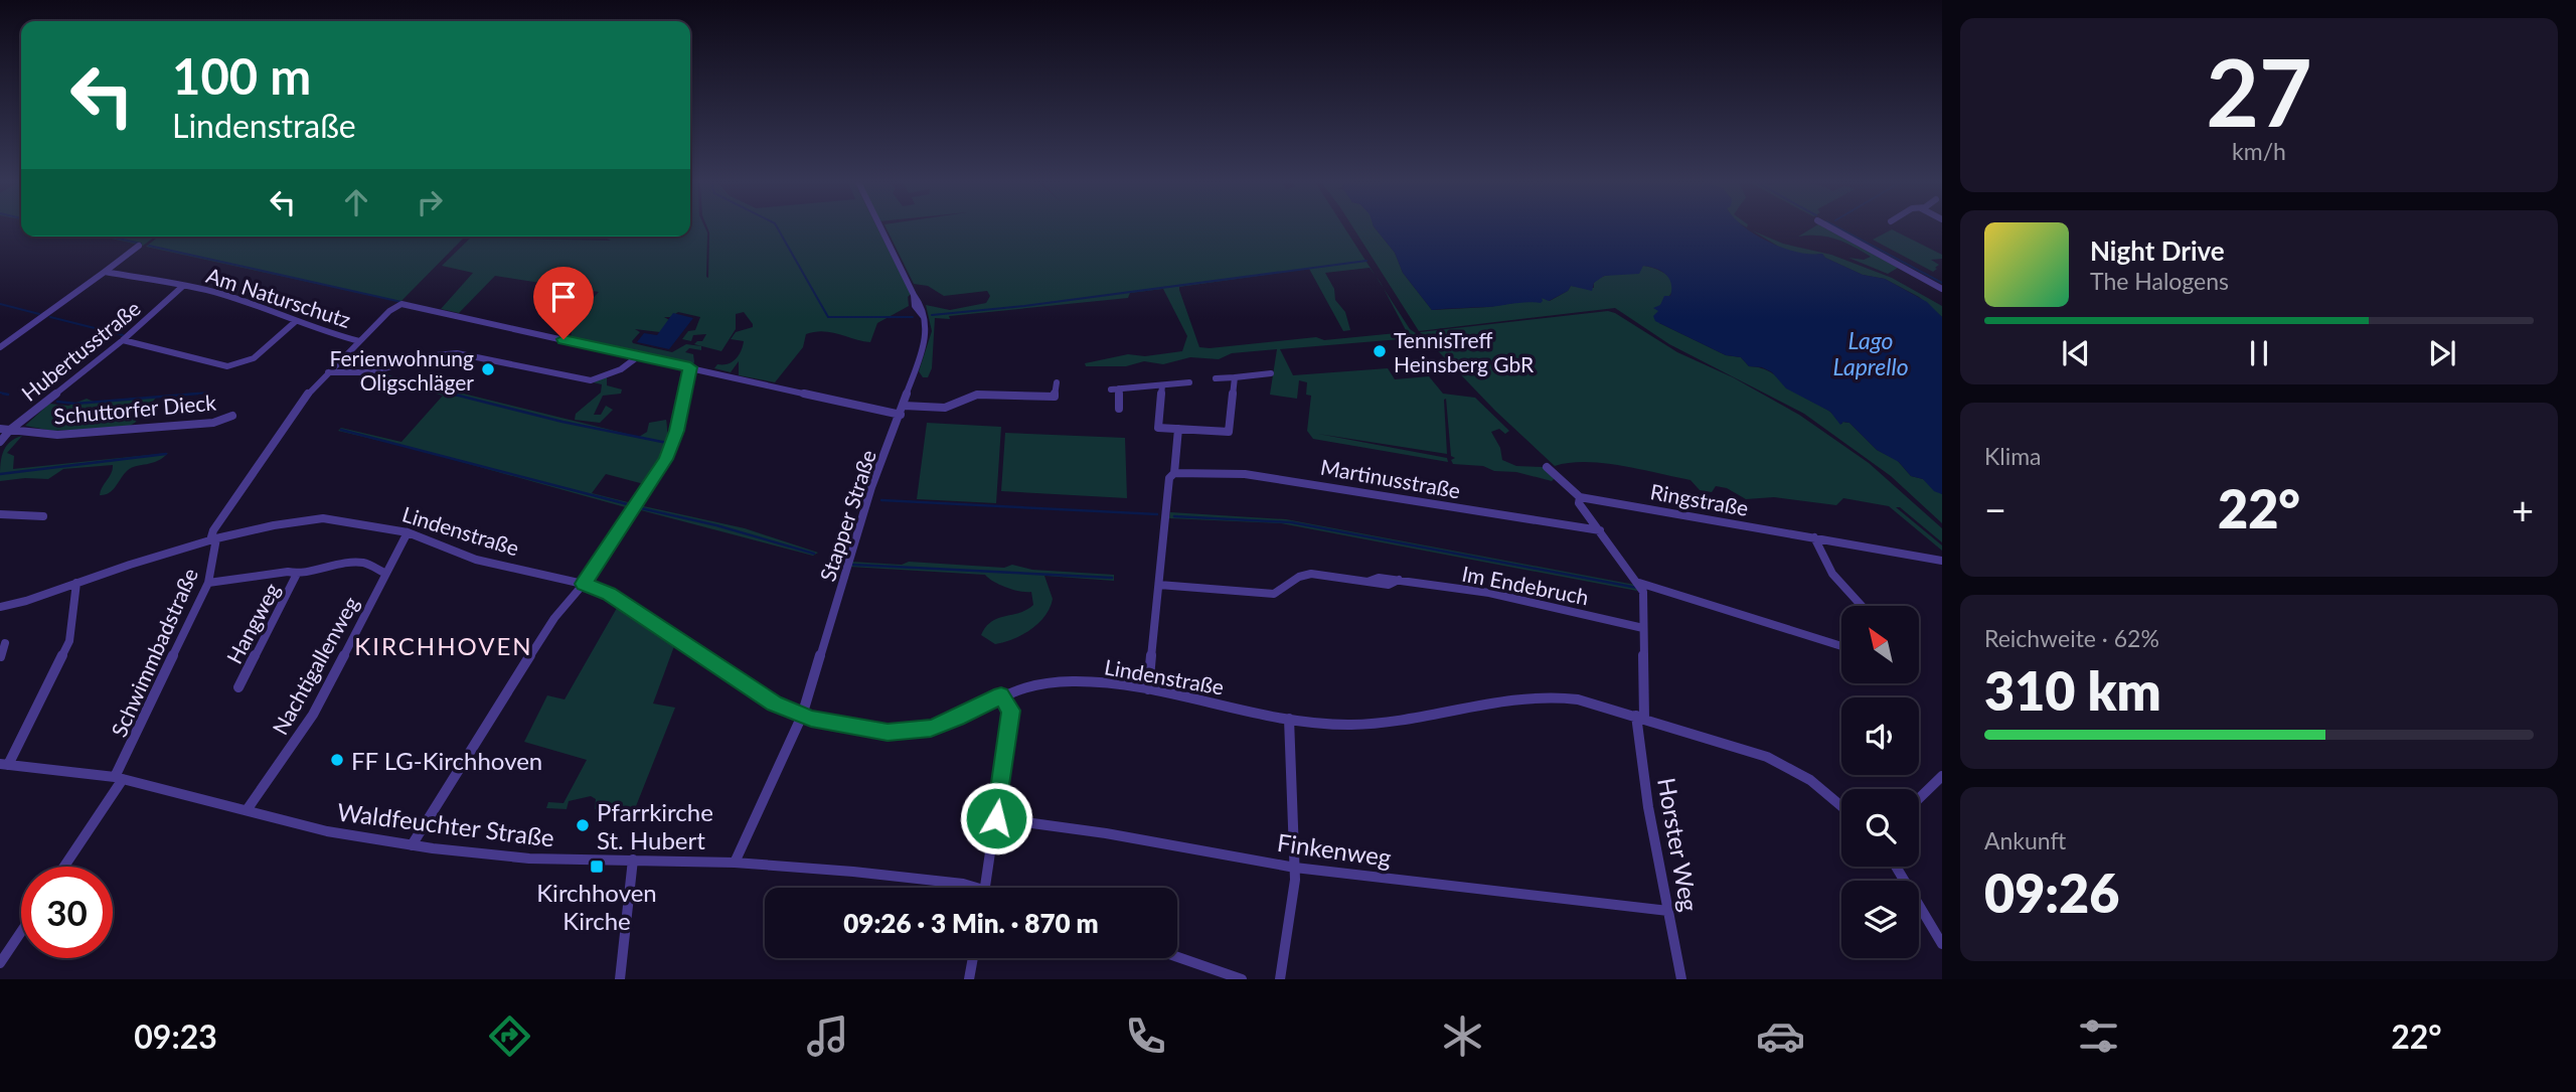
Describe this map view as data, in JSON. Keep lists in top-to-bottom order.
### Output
{
  "streets": {
    "street": [
      "Am Naturschutz",
      "Hubertusstraße",
      "Schuttorfer Dieck",
      "Martinusstraße",
      "Ringstraße",
      "Stapper Straße",
      "Lindenstraße",
      "Im Endebruch",
      "Hangweg",
      "Schwimmbadstraße",
      "Nachtigallenweg",
      "Waldfeuchter Straße",
      "Horster Weg",
      "Finkenweg"
    ]
  },
  "crossings": [
    ["Am Naturschutz", "Hubertusstraße"],
    ["Am Naturschutz", "Schwimmbadstraße"],
    ["Hubertusstraße", "Schuttorfer Dieck"],
    ["Stapper Straße", "Lindenstraße"],
    ["Stapper Straße", "Schwimmbadstraße"],
    ["Stapper Straße", "Waldfeuchter Straße"],
    ["Lindenstraße", "Schwimmbadstraße"],
    ["Lindenstraße", "Nachtigallenweg"],
    ["Lindenstraße", "Horster Weg"],
    ["Im Endebruch", "Horster Weg"],
    ["Hangweg", "Schwimmbadstraße"],
    ["Hangweg", "Nachtigallenweg"],
    ["Schwimmbadstraße", "Waldfeuchter Straße"],
    ["Nachtigallenweg", "Waldfeuchter Straße"],
    ["Horster Weg", "Finkenweg"]
  ],
  "districts": ["KIRCHHOVEN"],
  "water": ["Lago Laprello"],
  "places": {
    "other": [
      "TennisTreff Heinsberg GbR",
      "Ferienwohnung Oligschläger",
      "FF LG-Kirchhoven",
      "Pfarrkirche St. Hubert"
    ],
    "transit": ["Kirchhoven Kirche"]
  },
  "north": "top left",
  "page": {
    "tile": [
      ["27", "km/h"],
      "Klima",
      ["Reichweite · 62%", "310 km"],
      ["Ankunft", "09:26"]
    ],
    "turn": ["100 m", "Lindenstraße"],
    "song": ["Night Drive", "The Halogens"],
    "heat": ["−", "22°", "+"],
    "limit": "30",
    "trip": "09:26 · 3 Min. · 870 m",
    "tabs": ["09:23", "22°"]
  }
}
